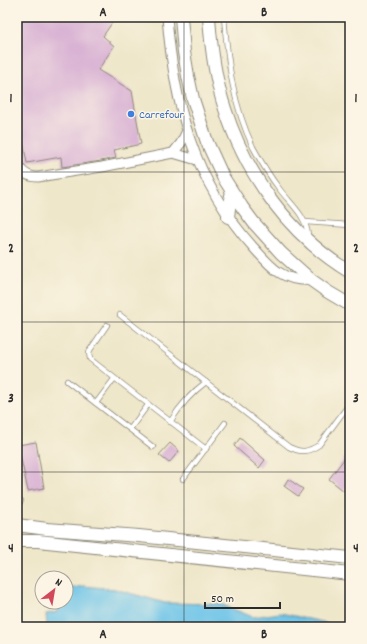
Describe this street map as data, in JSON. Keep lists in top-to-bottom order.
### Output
{
  "places": ["Carrefour"],
  "scale_bar": "50 m",
  "north": "top right",
  "grid": {
    "columns": ["A", "B"],
    "rows": [
      "1",
      "2",
      "3",
      "4"
    ]
  }
}
